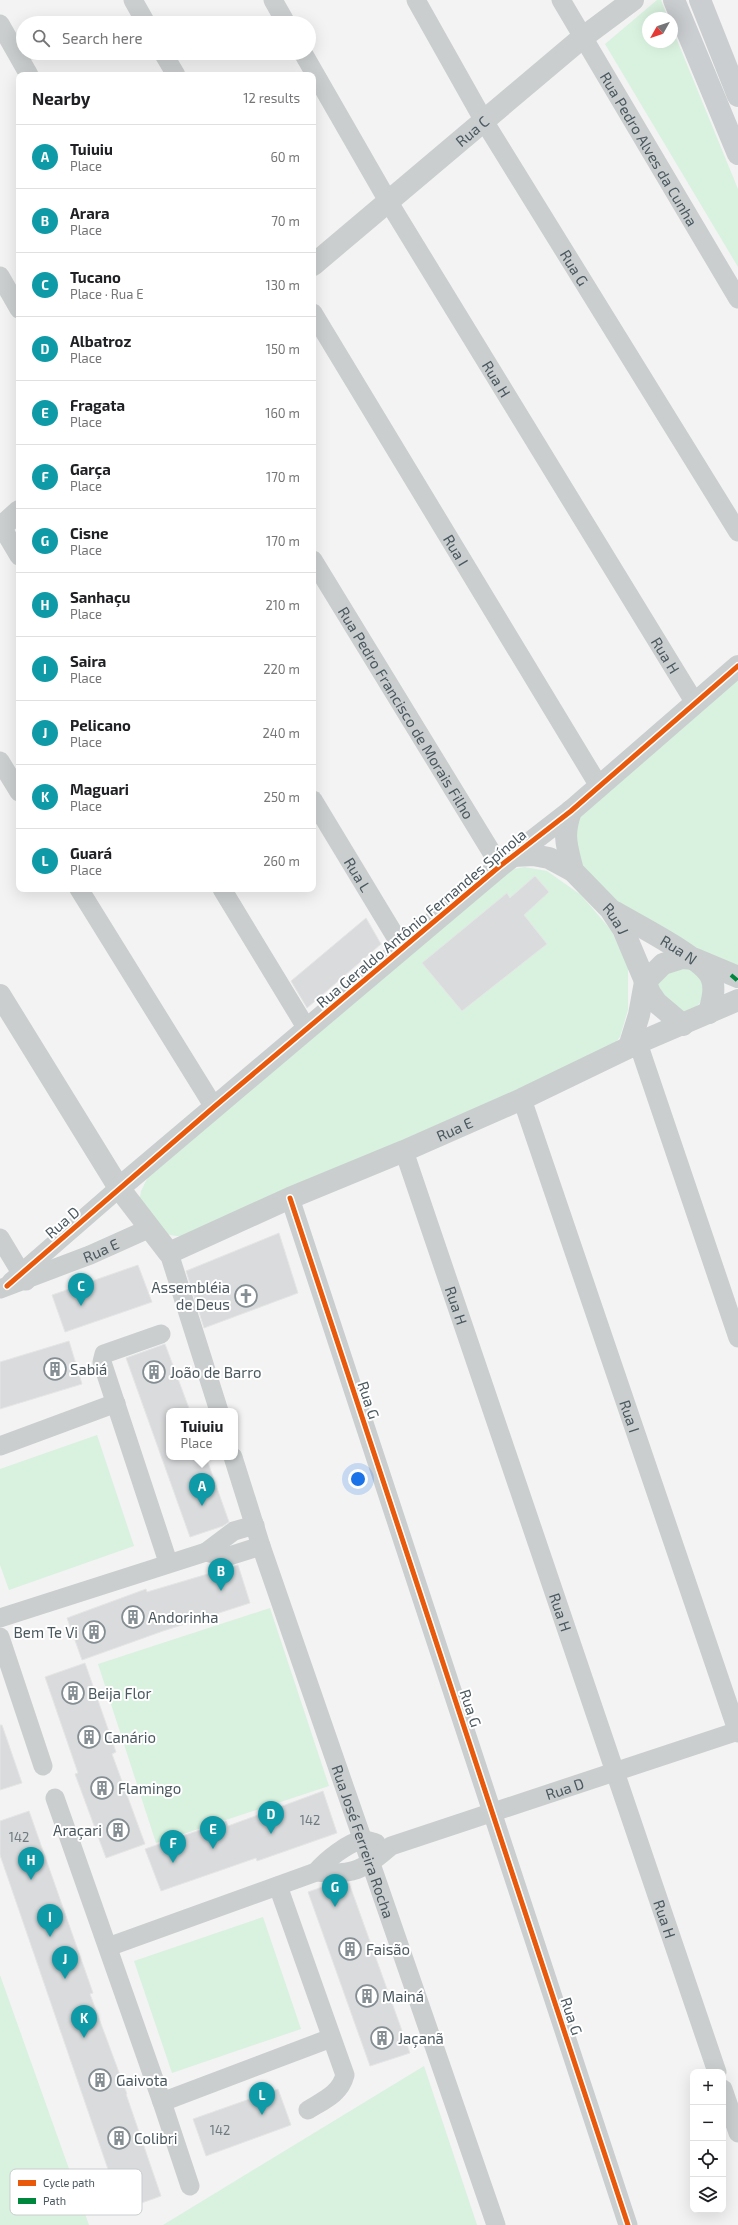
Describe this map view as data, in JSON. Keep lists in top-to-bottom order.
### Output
{
  "streets": {
    "street": [
      "Rua C",
      "Rua Pedro Alves da Cunha",
      "Rua G",
      "Rua H",
      "Rua I",
      "Rua Pedro Francisco de Morais Filho",
      "Rua L",
      "Rua Geraldo Antônio Fernandes Spínola",
      "Rua J",
      "Rua N",
      "Rua E",
      "Rua D",
      "Rua José Ferreira Rocha"
    ]
  },
  "crossings": [
    ["Rua C", "Rua Pedro Alves da Cunha"],
    ["Rua C", "Rua G"],
    ["Rua C", "Rua H"],
    ["Rua G", "Rua E"],
    ["Rua G", "Rua D"],
    ["Rua H", "Rua Geraldo Antônio Fernandes Spínola"],
    ["Rua H", "Rua E"],
    ["Rua H", "Rua D"],
    ["Rua I", "Rua Geraldo Antônio Fernandes Spínola"],
    ["Rua I", "Rua E"],
    ["Rua I", "Rua D"],
    ["Rua Pedro Francisco de Morais Filho", "Rua Geraldo Antônio Fernandes Spínola"],
    ["Rua Pedro Francisco de Morais Filho", "Rua J"],
    ["Rua L", "Rua Geraldo Antônio Fernandes Spínola"],
    ["Rua Geraldo Antônio Fernandes Spínola", "Rua J"],
    ["Rua Geraldo Antônio Fernandes Spínola", "Rua D"],
    ["Rua J", "Rua N"],
    ["Rua J", "Rua E"],
    ["Rua N", "Rua E"],
    ["Rua E", "Rua D"],
    ["Rua D", "Rua José Ferreira Rocha"]
  ],
  "places": {
    "church": ["Assembléia de Deus"],
    "building": [
      "Sabiá",
      "João de Barro",
      "Andorinha",
      "Bem Te Vi",
      "Beija Flor",
      "Canário",
      "Flamingo",
      "Araçari",
      "Faisão",
      "Mainá",
      "Jaçanã",
      "Gaivota",
      "Colibri"
    ]
  },
  "house_numbers": ["142", "142", "142"],
  "legend": ["Cycle path", "Path"],
  "north": "bottom left",
  "page": {
    "search": "Search here",
    "heading": ["Nearby", "12 results"],
    "list": [
      {
        "mark": "A",
        "name": "Tuiuiu",
        "note": "Place",
        "value": "60 m"
      },
      {
        "mark": "B",
        "name": "Arara",
        "note": "Place",
        "value": "70 m"
      },
      {
        "mark": "C",
        "name": "Tucano",
        "note": "Place · Rua E",
        "value": "130 m"
      },
      {
        "mark": "D",
        "name": "Albatroz",
        "note": "Place",
        "value": "150 m"
      },
      {
        "mark": "E",
        "name": "Fragata",
        "note": "Place",
        "value": "160 m"
      },
      {
        "mark": "F",
        "name": "Garça",
        "note": "Place",
        "value": "170 m"
      },
      {
        "mark": "G",
        "name": "Cisne",
        "note": "Place",
        "value": "170 m"
      },
      {
        "mark": "H",
        "name": "Sanhaçu",
        "note": "Place",
        "value": "210 m"
      },
      {
        "mark": "I",
        "name": "Saira",
        "note": "Place",
        "value": "220 m"
      },
      {
        "mark": "J",
        "name": "Pelicano",
        "note": "Place",
        "value": "240 m"
      },
      {
        "mark": "K",
        "name": "Maguari",
        "note": "Place",
        "value": "250 m"
      },
      {
        "mark": "L",
        "name": "Guará",
        "note": "Place",
        "value": "260 m"
      }
    ],
    "pins": [
      "C",
      "A",
      "B",
      "D",
      "E",
      "F",
      "H",
      "G",
      "I",
      "J",
      "K",
      "L"
    ],
    "popup": ["Tuiuiu", "Place"],
    "map_buttons": ["+", "−"]
  }
}
